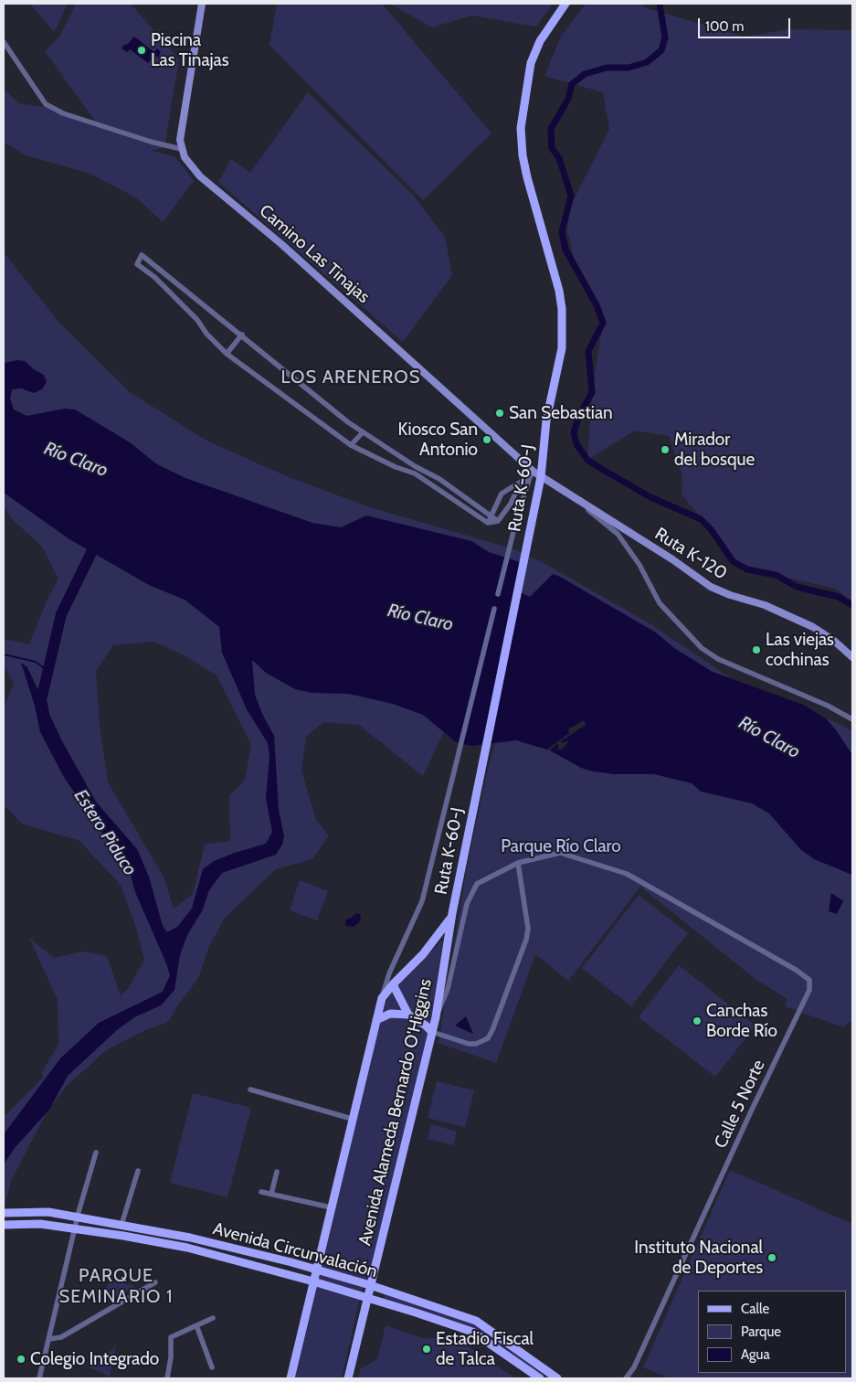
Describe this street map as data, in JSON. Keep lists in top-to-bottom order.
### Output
{
  "streets": {
    "main road": ["Ruta K-60-J", "Avenida Alameda Bernardo O'Higgins", "Avenida Circunvalación"],
    "street": ["Camino Las Tinajas", "Ruta K-120", "Calle 5 Norte"]
  },
  "crossings": [
    ["Camino Las Tinajas", "Ruta K-60-J"],
    ["Camino Las Tinajas", "Ruta K-120"],
    ["Ruta K-60-J", "Ruta K-120"],
    ["Ruta K-60-J", "Avenida Alameda Bernardo O'Higgins"],
    ["Avenida Alameda Bernardo O'Higgins", "Avenida Circunvalación"]
  ],
  "districts": ["LOS ARENEROS", "PARQUE SEMINARIO 1"],
  "water": ["Río Claro", "Estero Piduco"],
  "parks": ["Parque Río Claro"],
  "places": [
    "Piscina Las Tinajas",
    "San Sebastian",
    "Kiosco San Antonio",
    "Mirador del bosque",
    "Las viejas cochinas",
    "Canchas Borde Río",
    "Instituto Nacional de Deportes",
    "Estadio Fiscal de Talca",
    "Colegio Integrado"
  ],
  "legend": ["Calle", "Parque", "Agua"],
  "scale_bar": "100 m"
}
